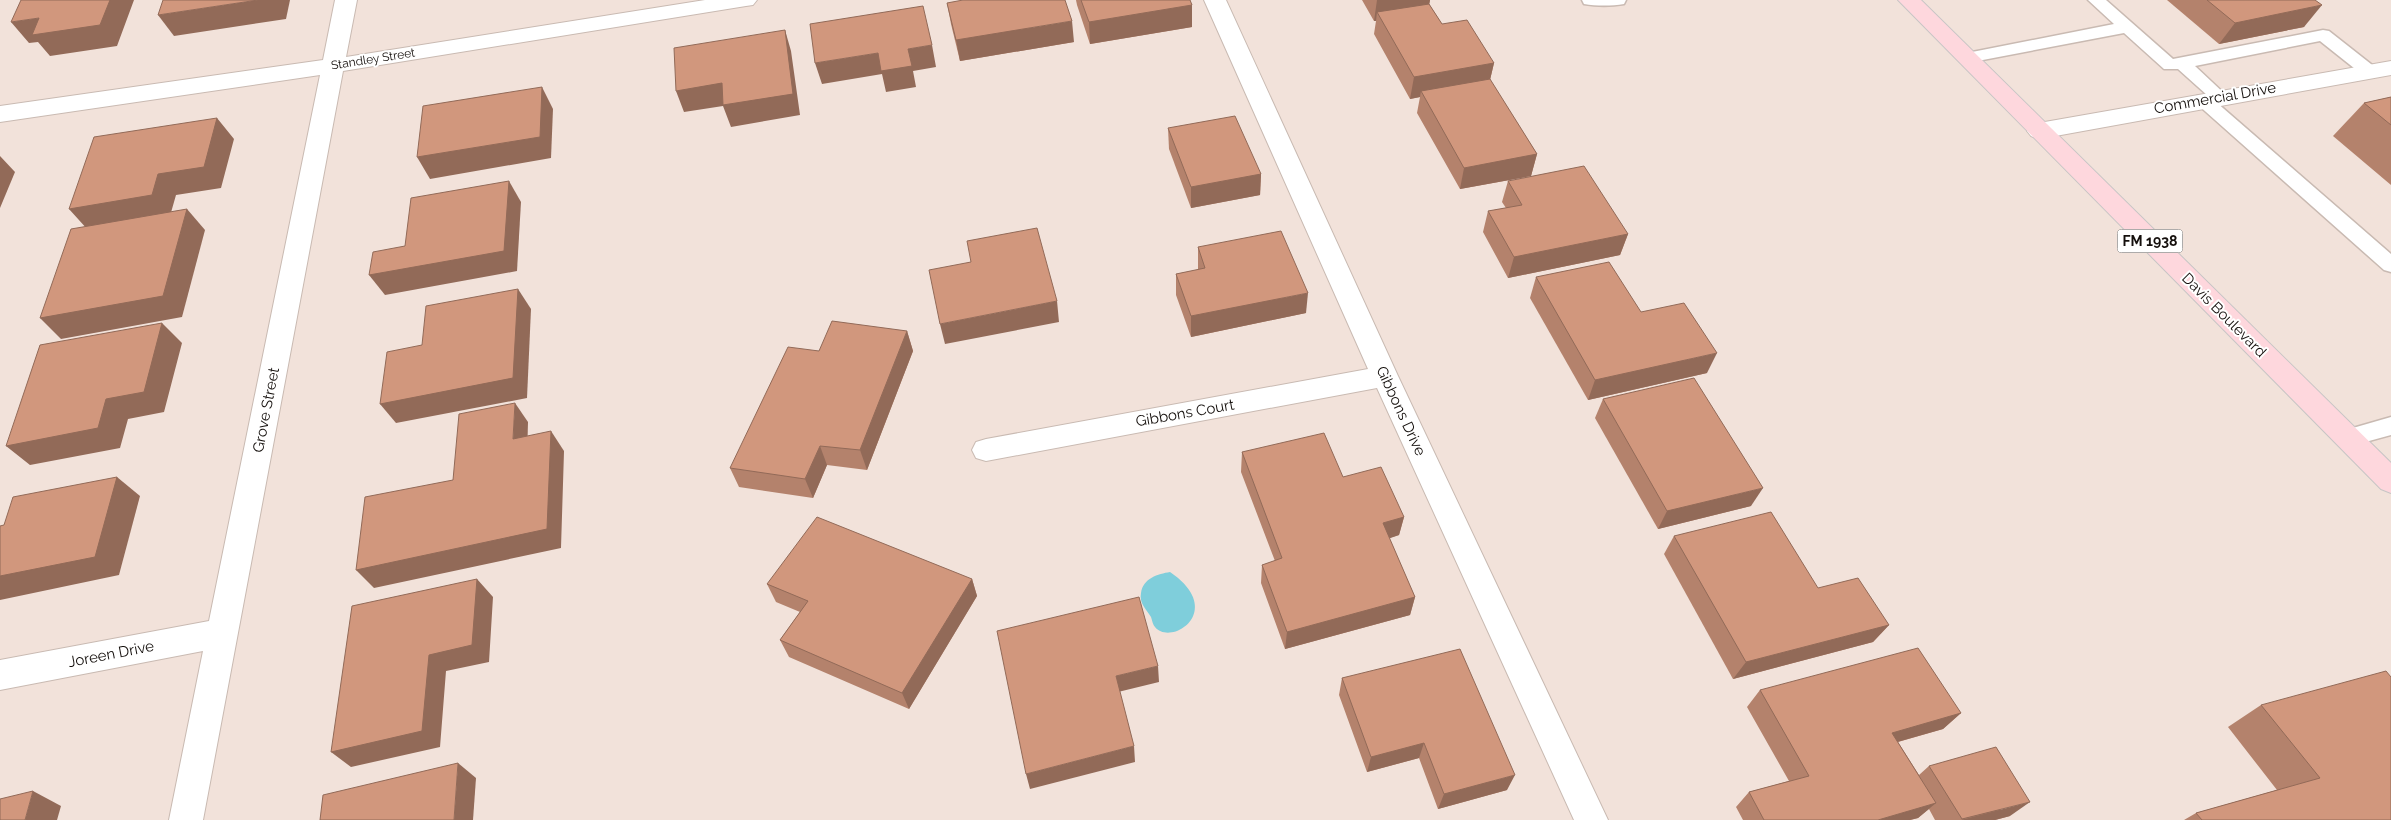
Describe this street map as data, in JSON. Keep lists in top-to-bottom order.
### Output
{
  "streets": {
    "main road": ["FM 1938", "Davis Boulevard"],
    "street": [
      "Standley Street",
      "Commercial Drive",
      "Grove Street",
      "Gibbons Drive",
      "Gibbons Court",
      "Joreen Drive"
    ]
  },
  "crossings": [
    ["Standley Street", "Grove Street"],
    ["Commercial Drive", "Davis Boulevard"],
    ["Grove Street", "Joreen Drive"],
    ["Gibbons Drive", "Gibbons Court"]
  ]
}
